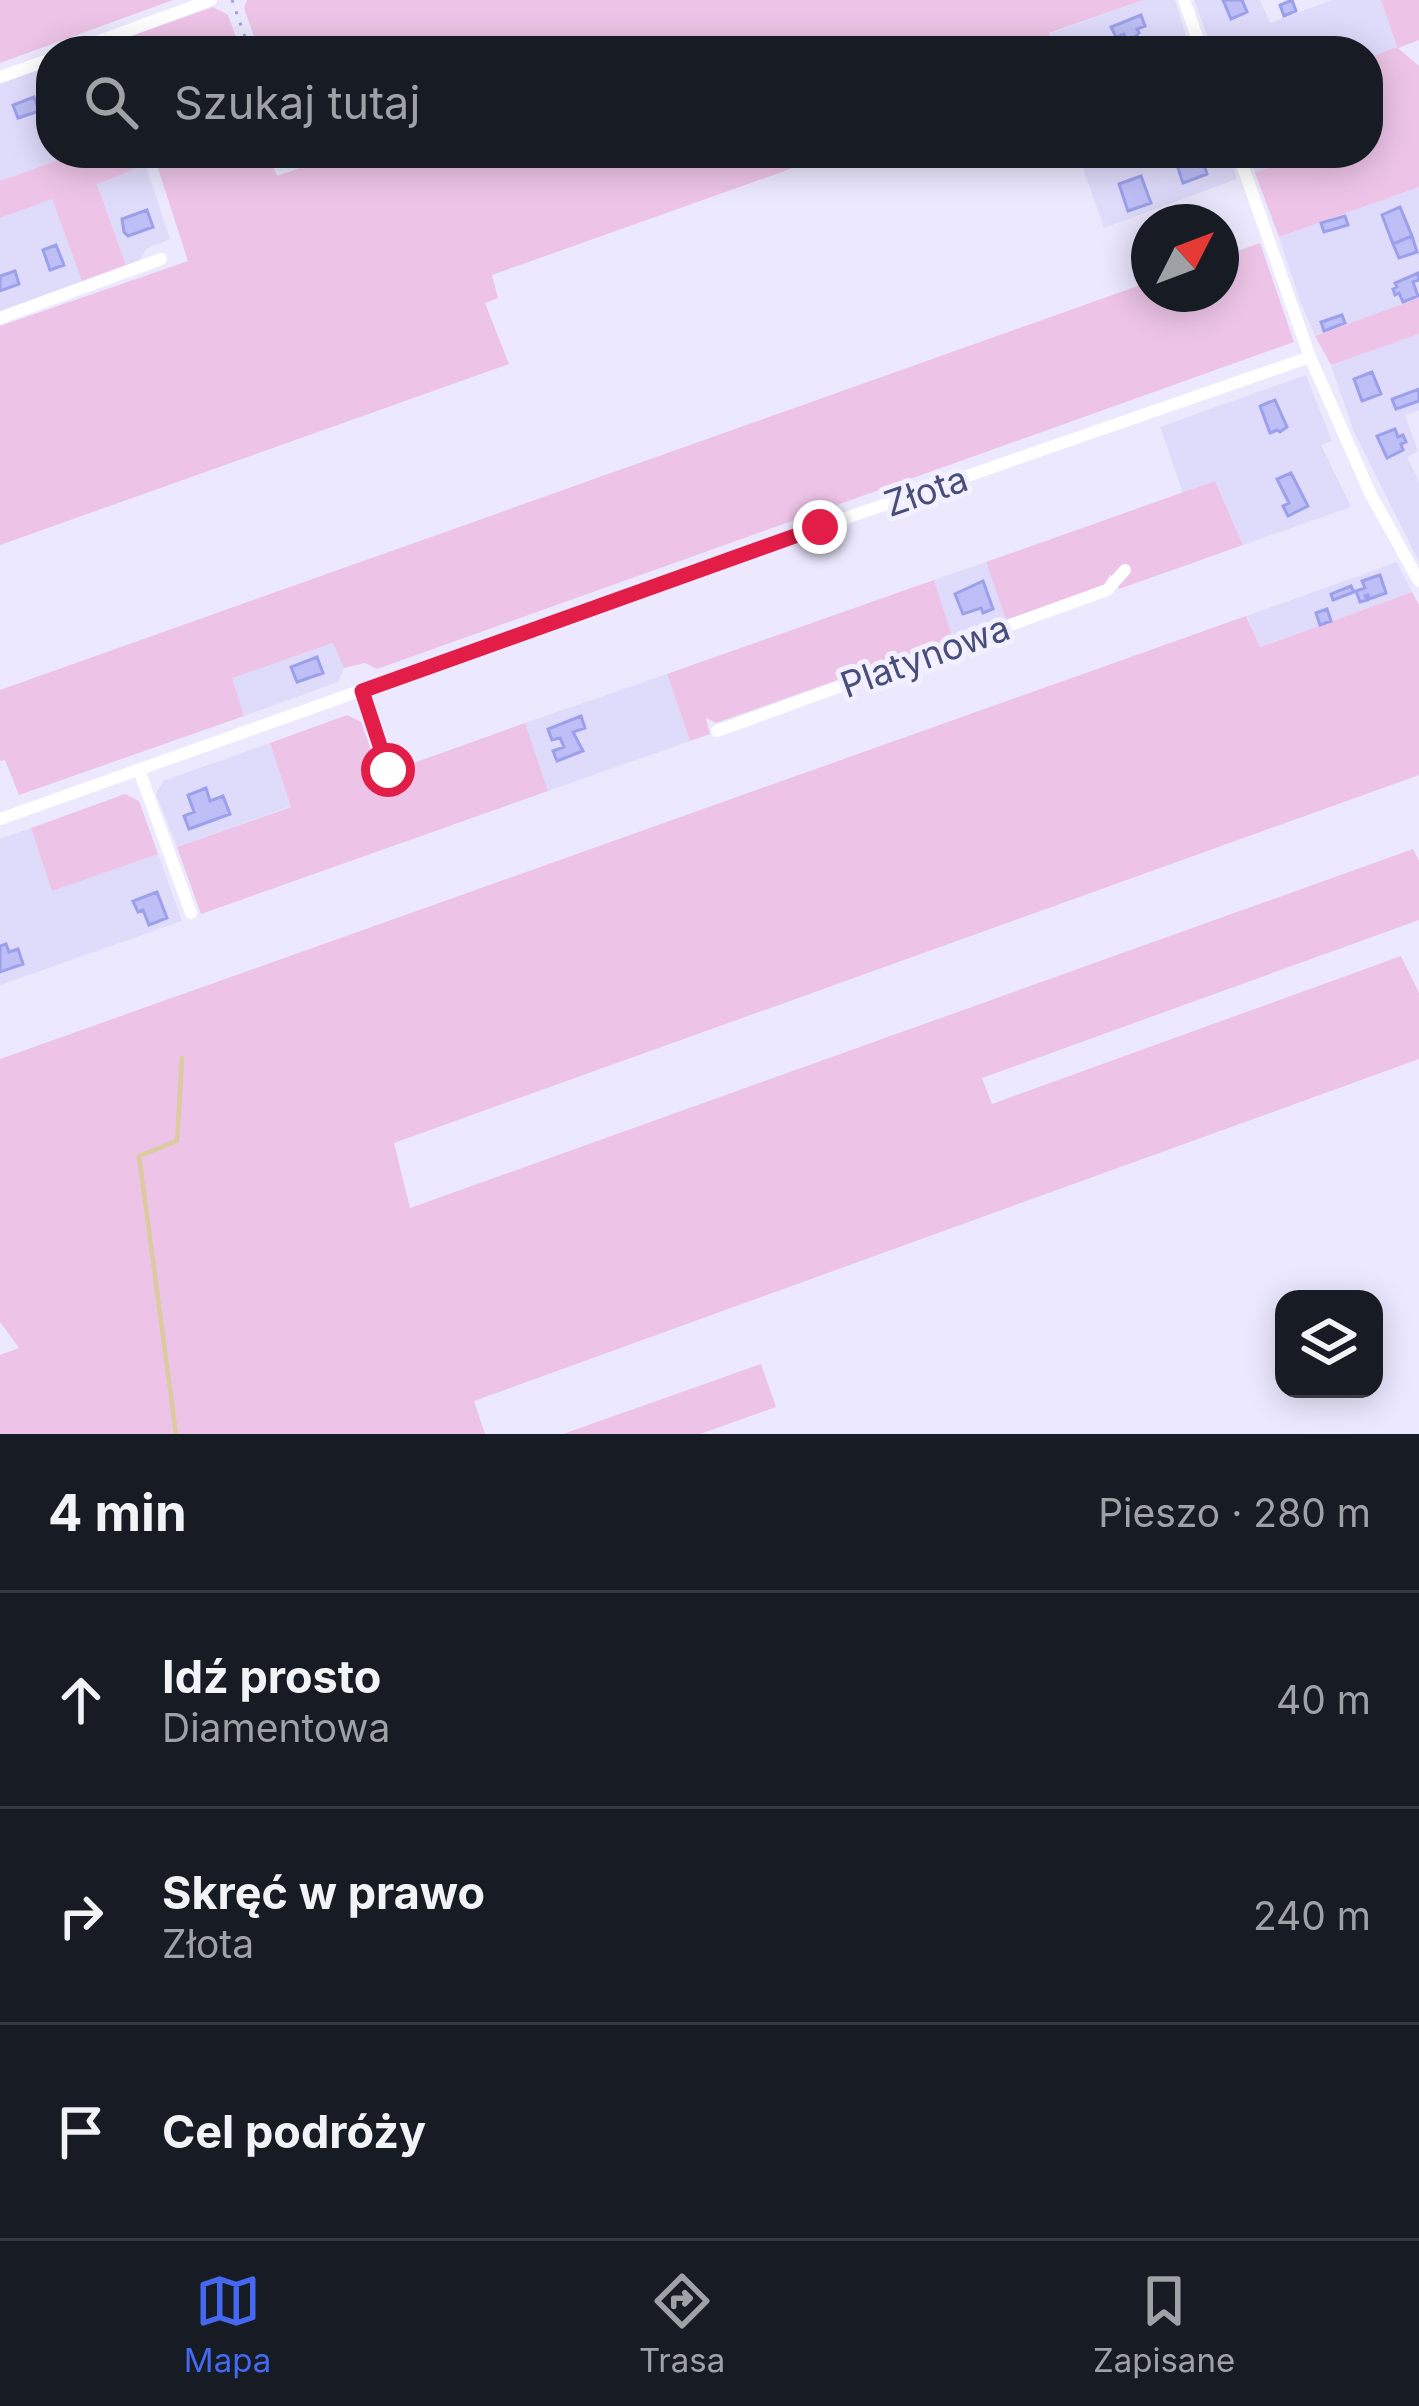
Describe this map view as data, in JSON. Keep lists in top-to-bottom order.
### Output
{
  "streets": {
    "street": ["Złota", "Platynowa"]
  },
  "north": "top right",
  "page": {
    "search": "Szukaj tutaj",
    "heading": ["4 min", "Pieszo · 280 m"],
    "list": [
      ["Idź prosto", "Diamentowa", "40 m"],
      ["Skręć w prawo", "Złota", "240 m"],
      "Cel podróży"
    ],
    "nav": ["Mapa", "Trasa", "Zapisane"]
  }
}
